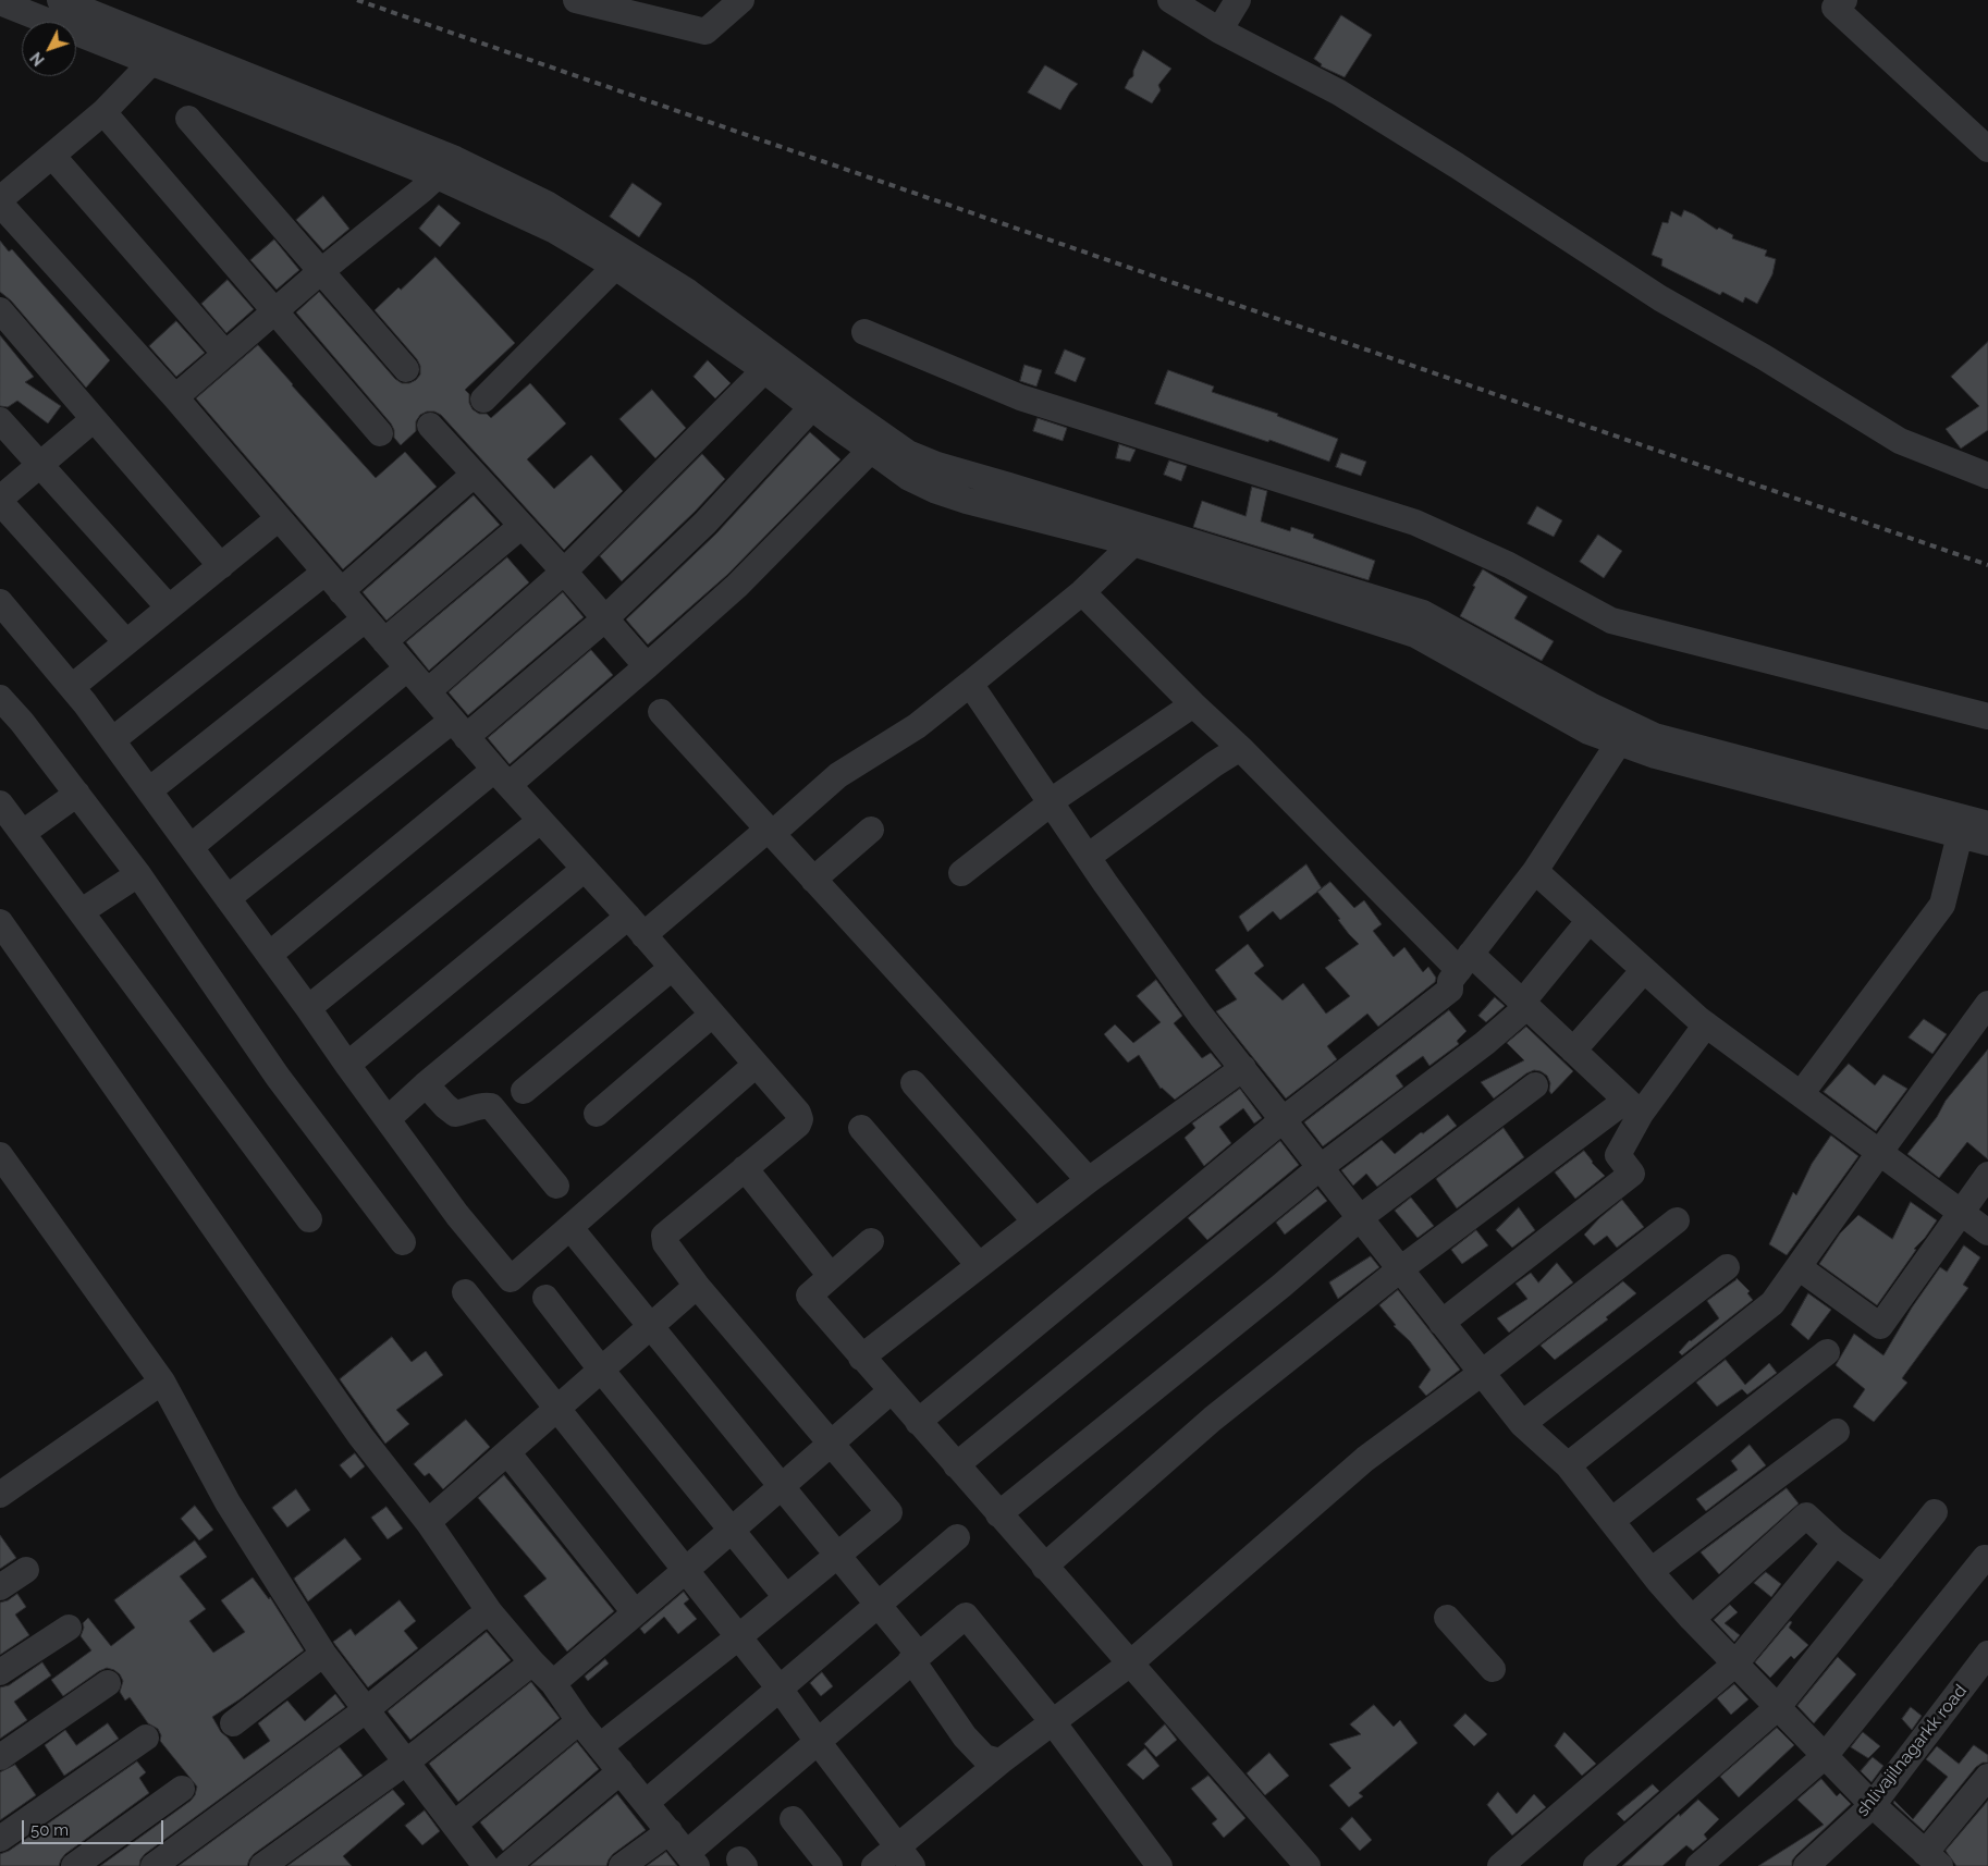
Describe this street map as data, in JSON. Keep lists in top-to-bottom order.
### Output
{
  "streets": {
    "street": ["shlivajilnagarkk road"]
  },
  "scale_bar": "50 m",
  "north": "bottom left"
}
